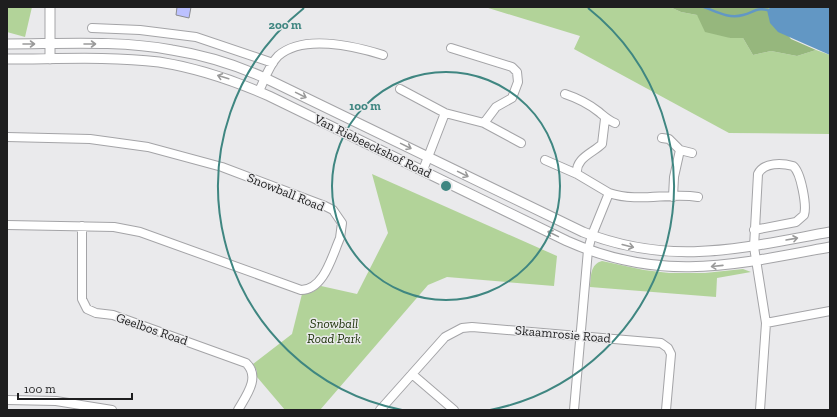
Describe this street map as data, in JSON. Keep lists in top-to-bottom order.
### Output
{
  "streets": {
    "street": [
      "Van Riebeeckshof Road",
      "Snowball Road",
      "Geelbos Road",
      "Skaamrosie Road"
    ]
  },
  "crossings": [
    ["Snowball Road", "Geelbos Road"]
  ],
  "parks": ["Snowball Road Park"],
  "scale_bar": "100 m",
  "rings": ["200 m", "100 m"]
}
